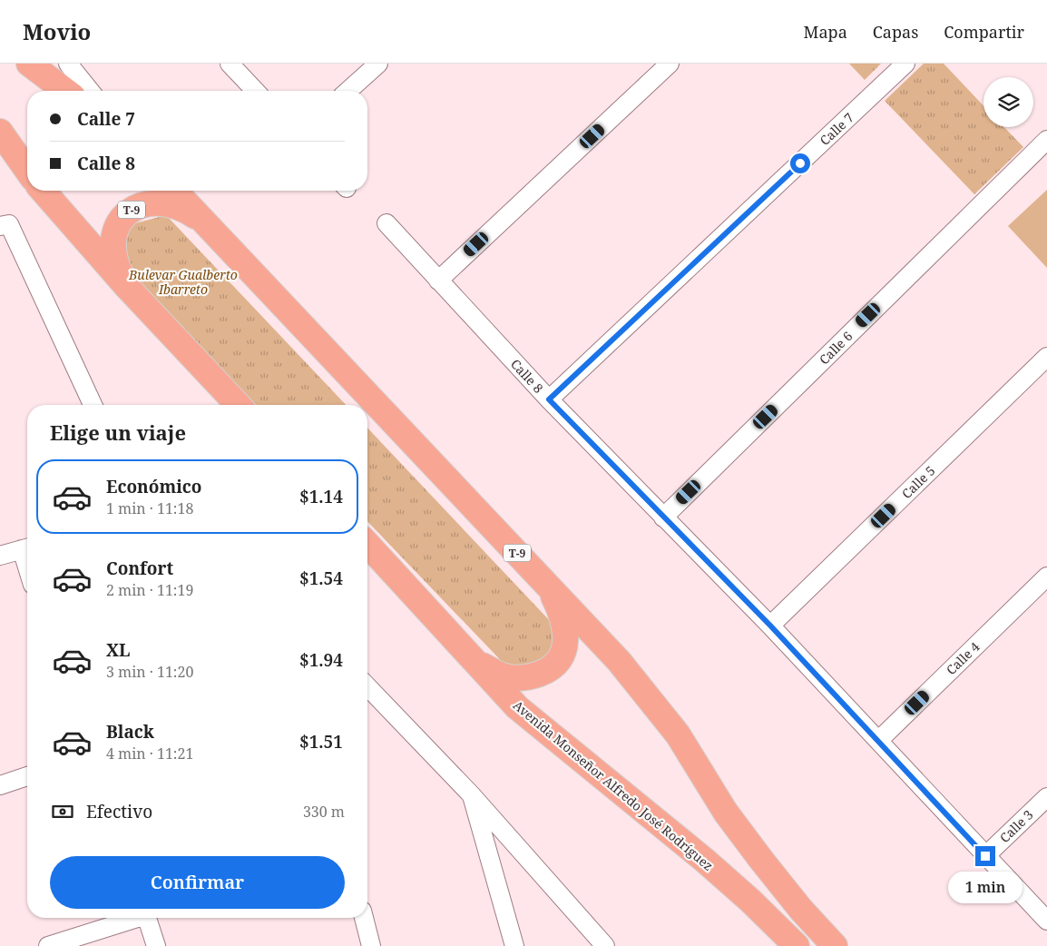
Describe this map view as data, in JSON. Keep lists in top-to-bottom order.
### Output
{
  "streets": {
    "highway": ["T-9", "Avenida Monseñor Alfredo José Rodríguez"],
    "street": [
      "Calle 7",
      "Calle 6",
      "Calle 8",
      "Calle 5",
      "Calle 4",
      "Calle 3"
    ]
  },
  "crossings": [
    ["Calle 7", "Calle 8"],
    ["T-9", "Avenida Monseñor Alfredo José Rodríguez"],
    ["Calle 6", "Calle 8"],
    ["Calle 8", "Calle 5"],
    ["Calle 8", "Calle 4"],
    ["Calle 8", "Calle 3"]
  ],
  "parks": ["Bulevar Gualberto Ibarreto"],
  "page": {
    "header": "Movio",
    "nav": ["Mapa", "Capas", "Compartir"],
    "banner": ["Calle 7", "Calle 8"],
    "heading": "Elige un viaje",
    "list": [
      {
        "name": "Económico",
        "note": "1 min · 11:18",
        "value": "$1.14"
      },
      {
        "name": "Confort",
        "note": "2 min · 11:19",
        "value": "$1.54"
      },
      {
        "name": "XL",
        "note": "3 min · 11:20",
        "value": "$1.94"
      },
      {
        "name": "Black",
        "note": "4 min · 11:21",
        "value": "$1.51"
      }
    ],
    "pay": ["Efectivo", "330 m"],
    "buttons": "Confirmar",
    "bubble": "1 min"
  }
}
